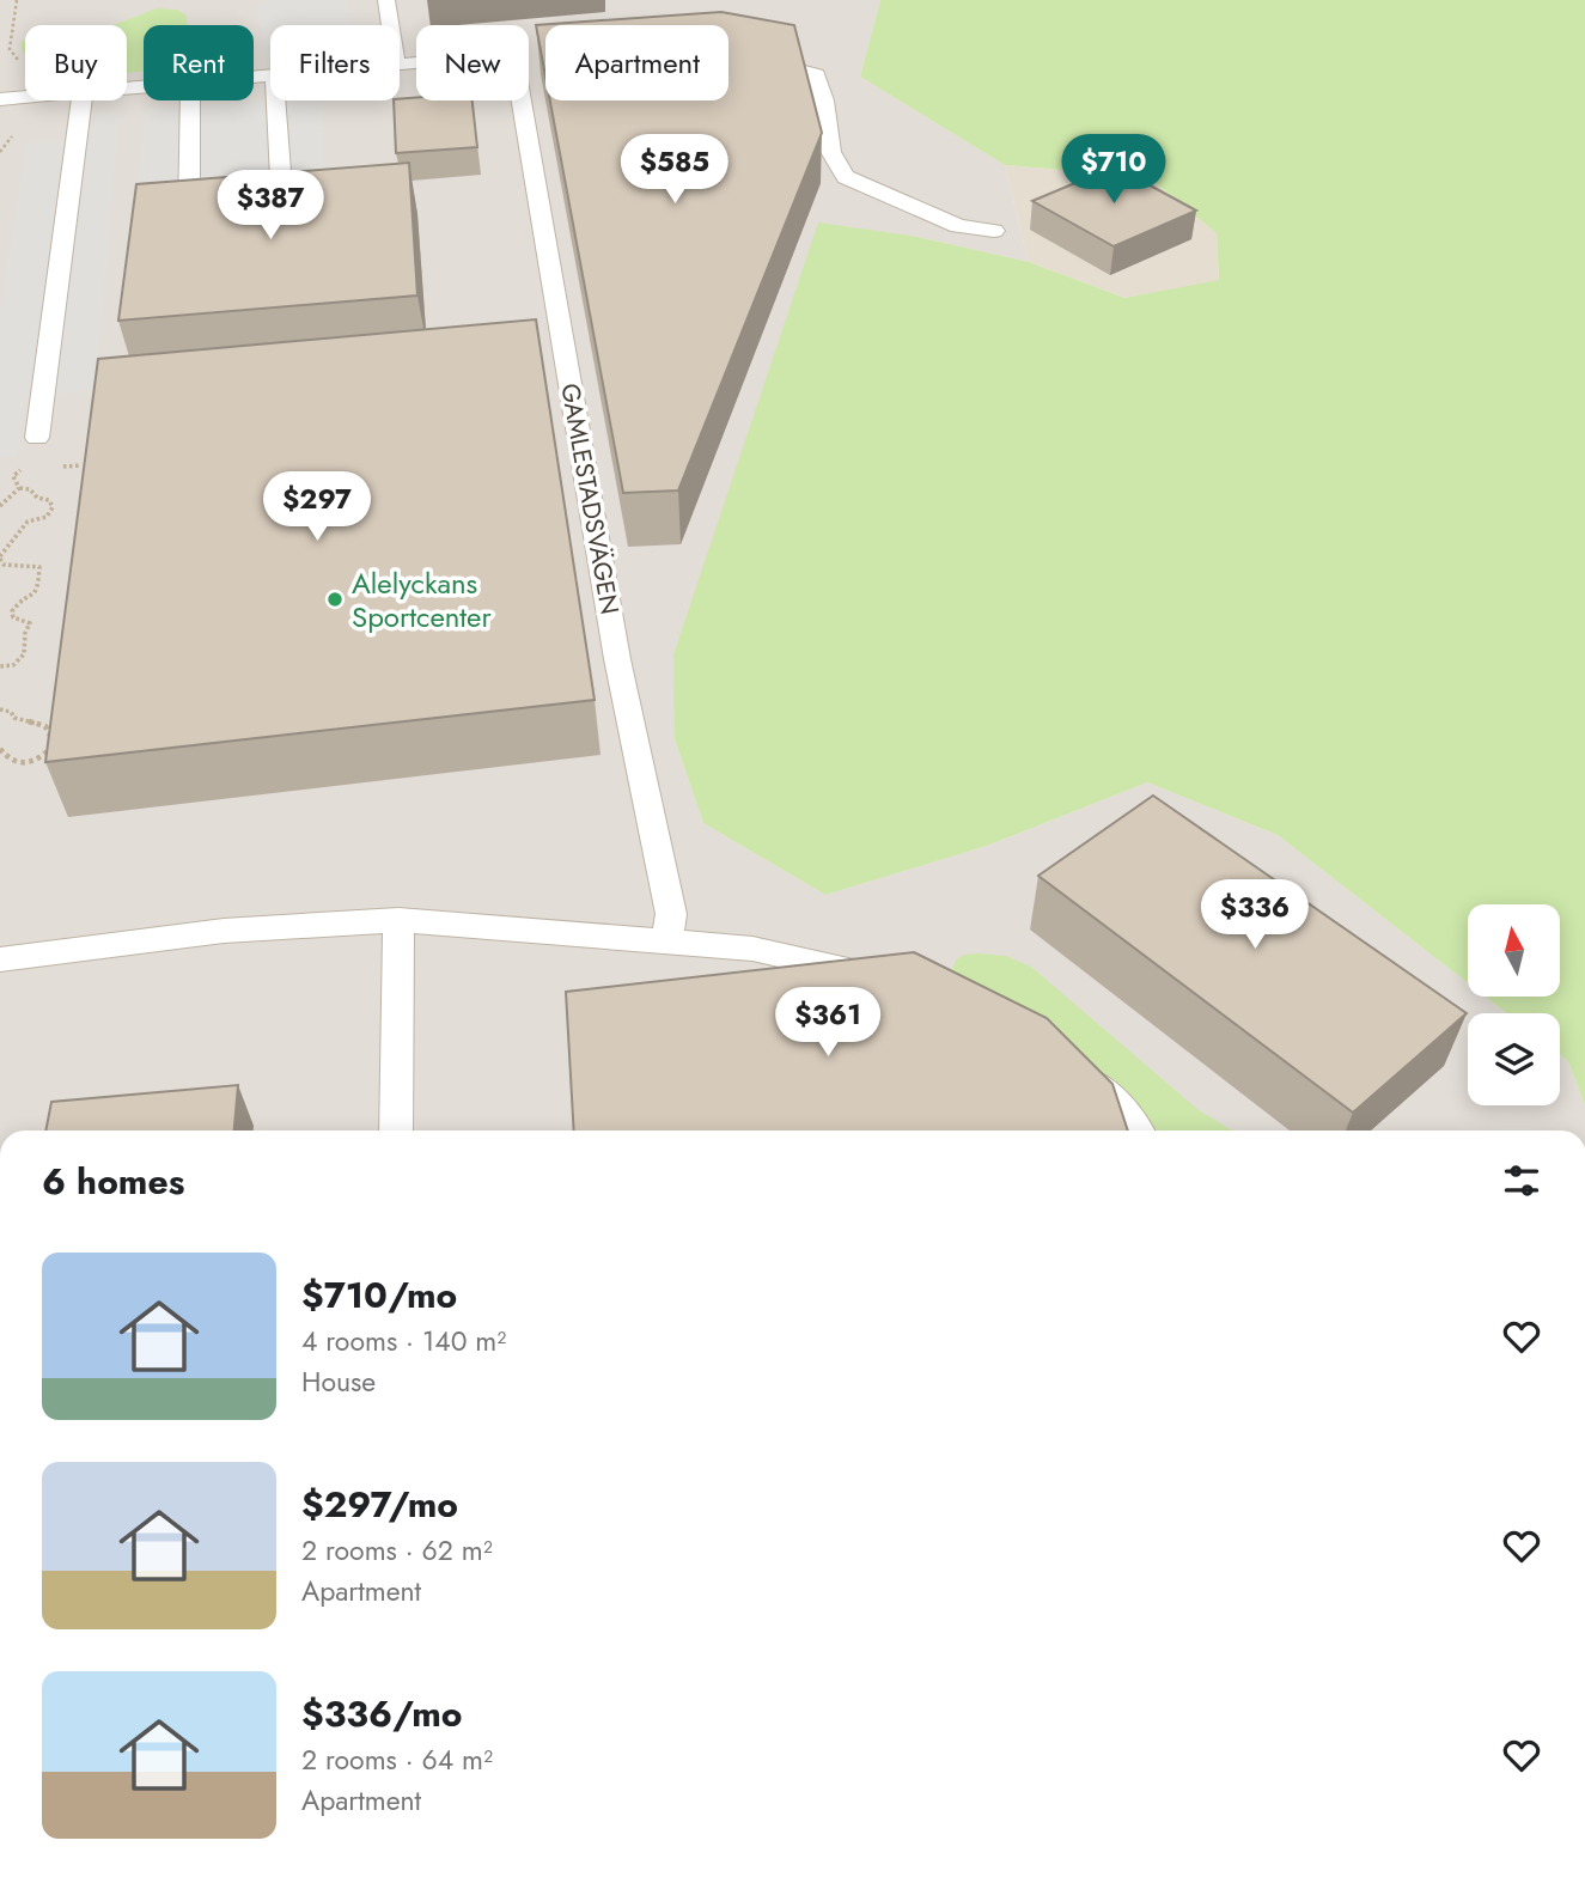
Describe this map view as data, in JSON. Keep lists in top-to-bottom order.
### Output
{
  "streets": {
    "lane": ["GAMLESTADSVÄGEN"]
  },
  "places": ["Alelyckans Sportcenter"],
  "north": "top",
  "page": {
    "chip": [
      "Buy",
      "Rent",
      "Filters",
      "New",
      "Apartment"
    ],
    "price": [
      "$585",
      "$710",
      "$387",
      "$297",
      "$336",
      "$361"
    ],
    "heading": "6 homes",
    "list": [
      {
        "name": "$710/mo",
        "note": "4 rooms · 140 m² · House"
      },
      {
        "name": "$297/mo",
        "note": "2 rooms · 62 m² · Apartment"
      },
      {
        "name": "$336/mo",
        "note": "2 rooms · 64 m² · Apartment"
      }
    ]
  }
}
